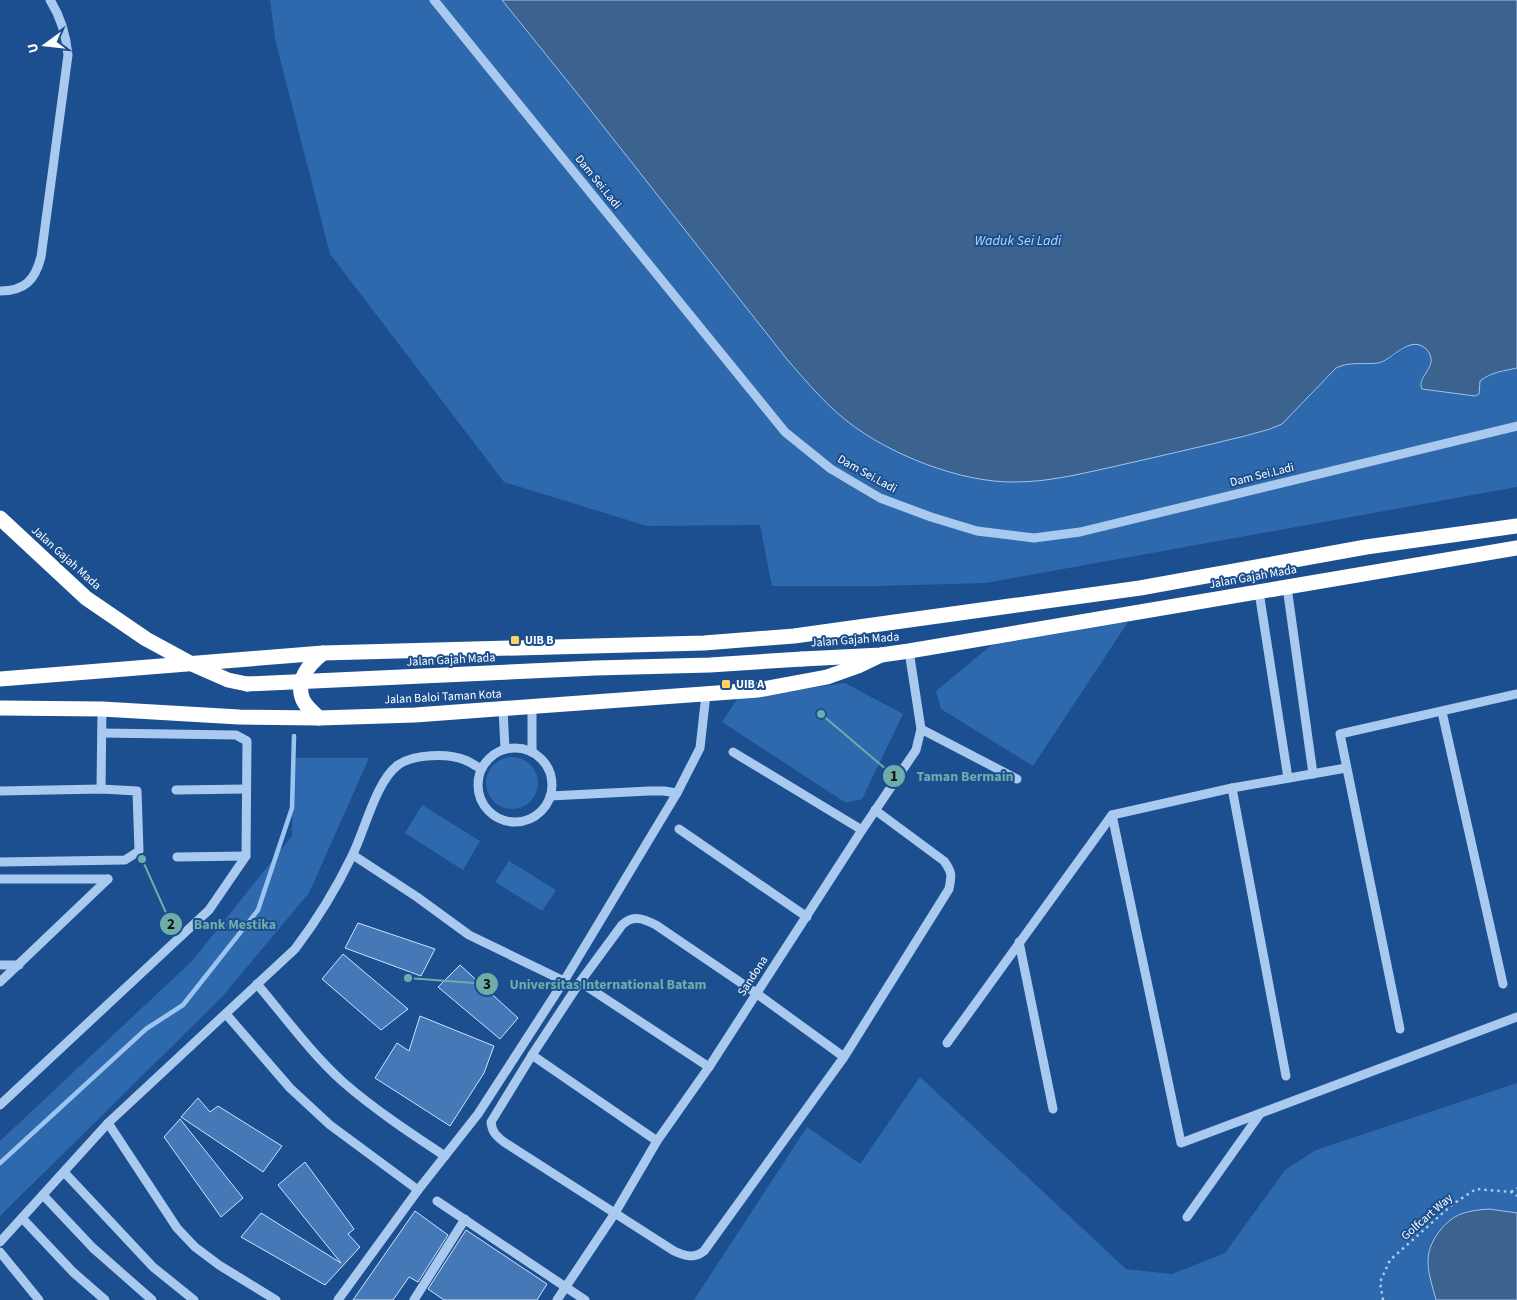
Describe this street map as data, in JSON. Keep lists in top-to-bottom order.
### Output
{
  "streets": {
    "highway": ["Jalan Gajah Mada", "Jalan Baloi Taman Kota"],
    "street": ["Dam Sei.Ladi", "Sandona"],
    "path": ["Golfcart Way"]
  },
  "crossings": [
    ["Jalan Gajah Mada", "Jalan Baloi Taman Kota"],
    ["Jalan Gajah Mada", "Sandona"]
  ],
  "water": ["Waduk Sei Ladi"],
  "places": {
    "transit": ["UIB B", "UIB A"],
    "other": ["Taman Bermain", "Bank Mestika", "Universitas International Batam"]
  },
  "north": "left"
}
